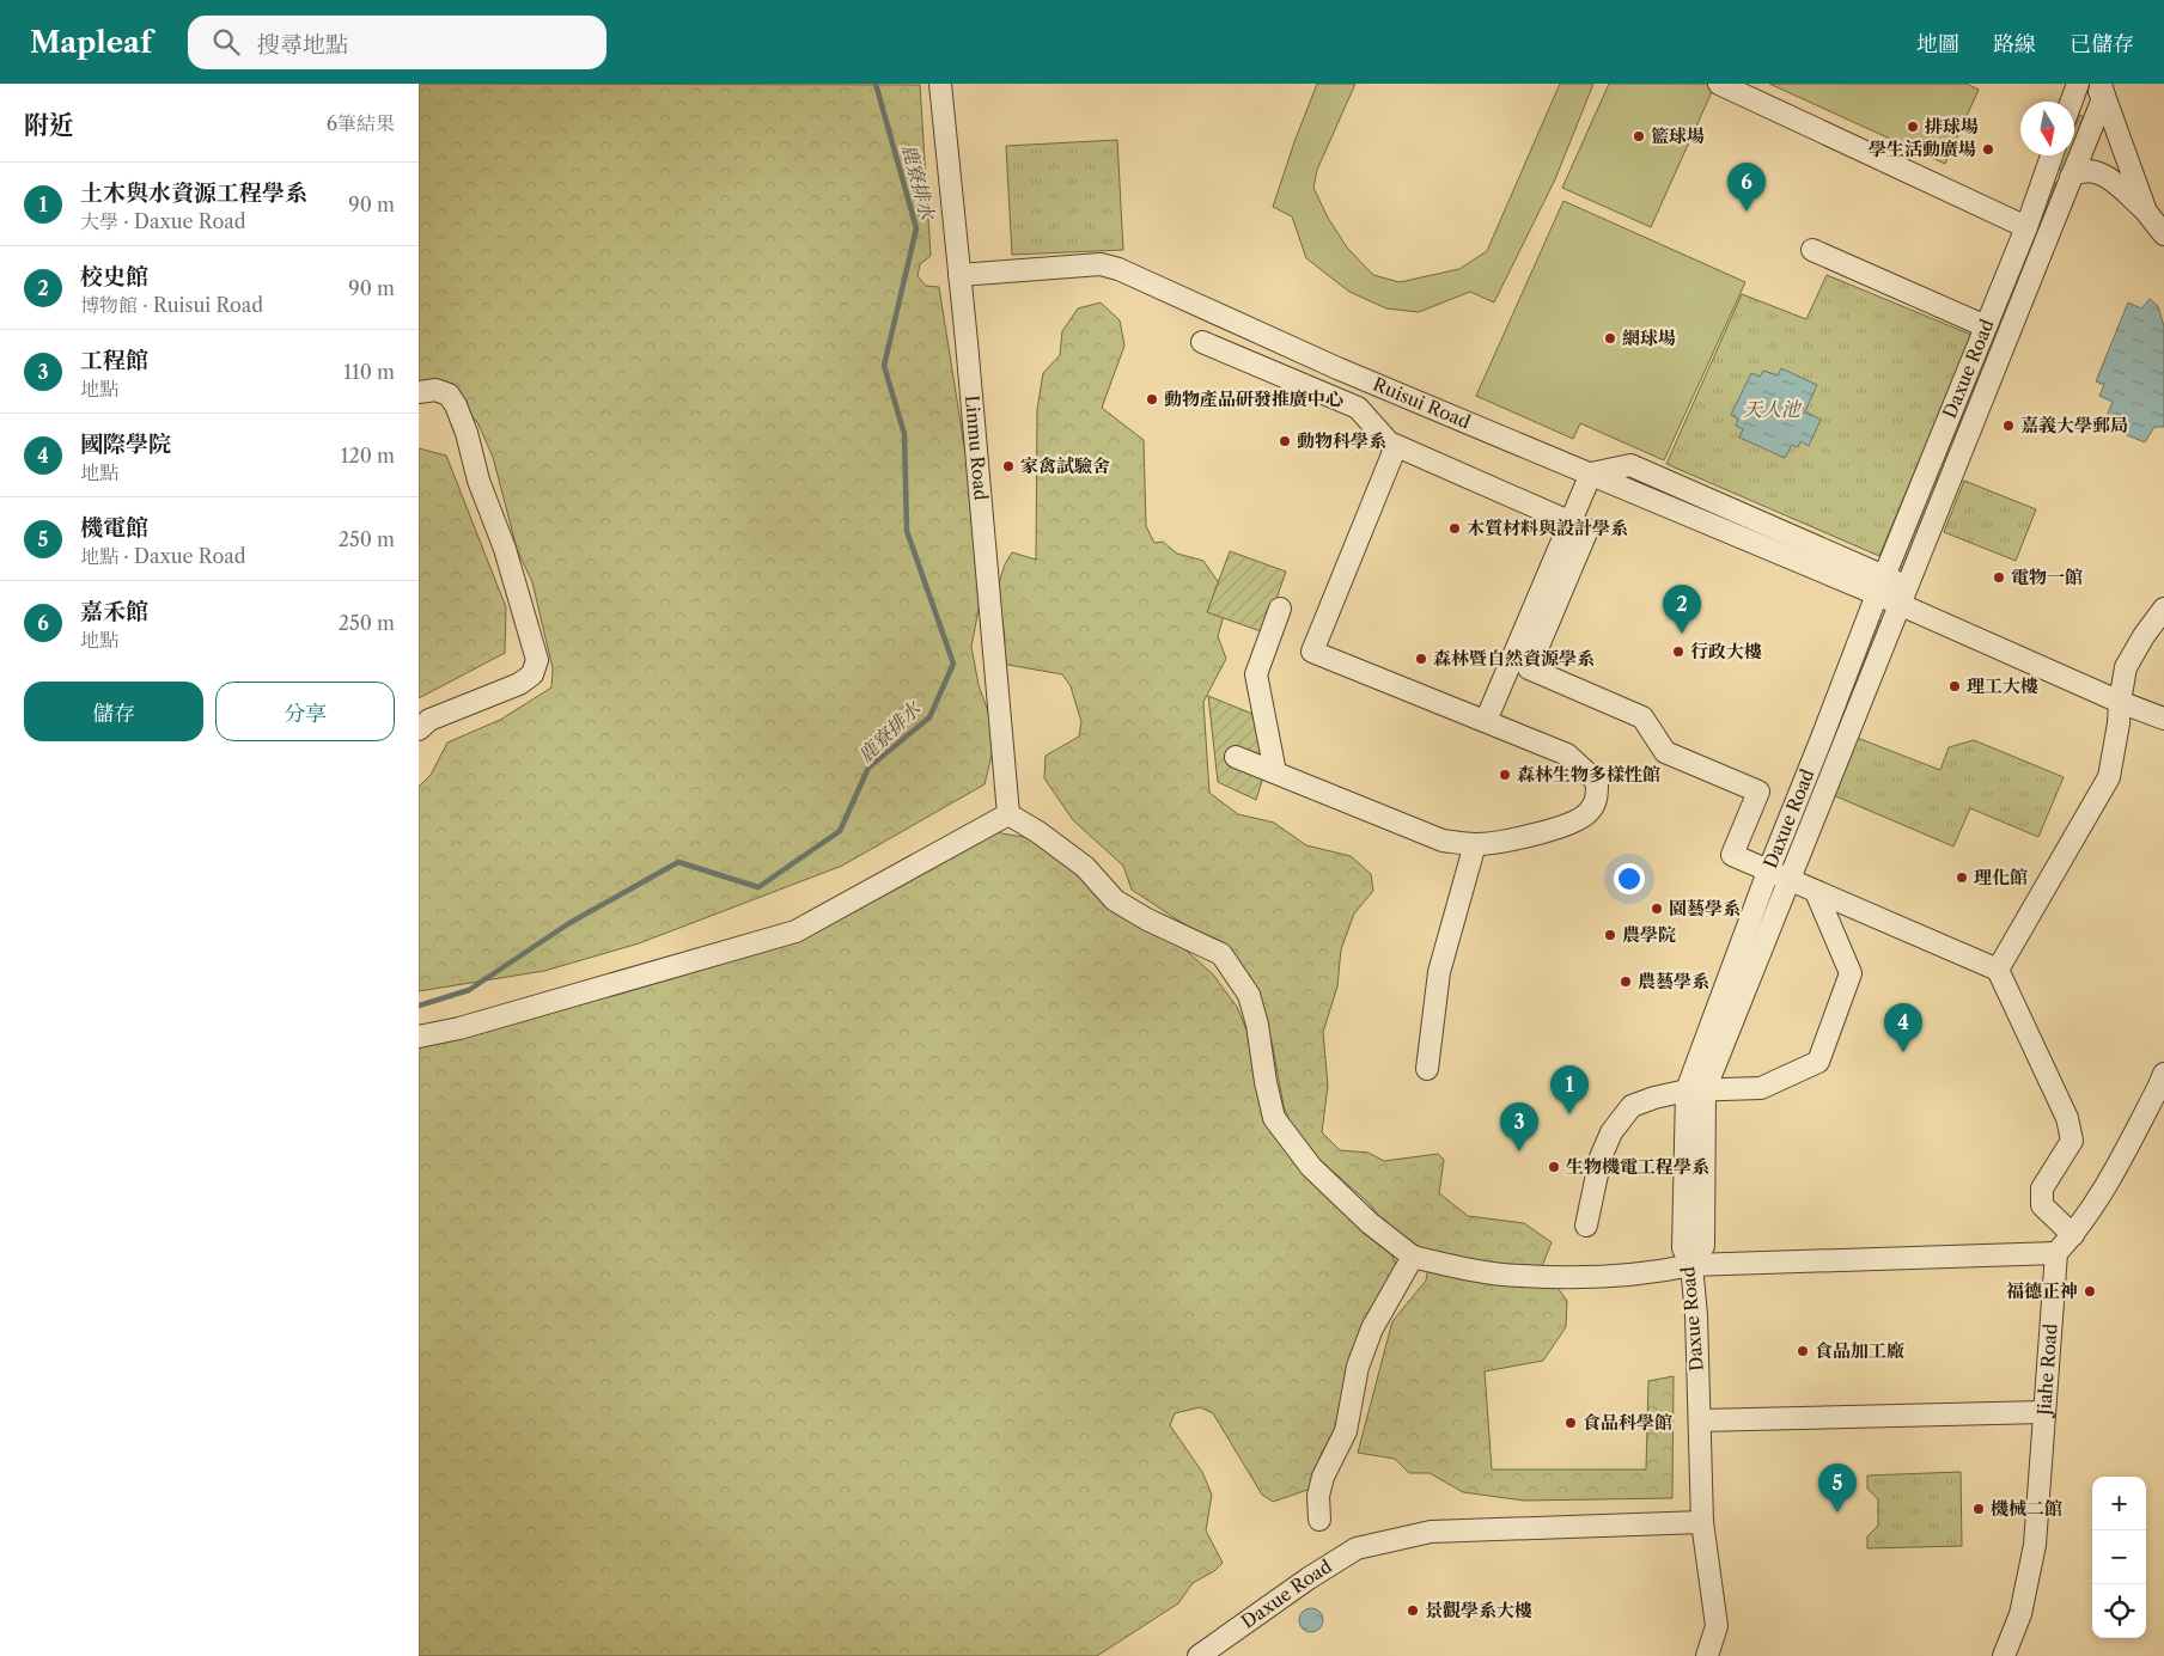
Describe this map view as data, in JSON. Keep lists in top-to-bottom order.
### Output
{
  "streets": {
    "street": [
      "Daxue Road",
      "Ruisui Road",
      "Linmu Road",
      "Jiahe Road"
    ]
  },
  "crossings": [
    ["Daxue Road", "Ruisui Road"],
    ["Ruisui Road", "Linmu Road"]
  ],
  "water": ["鹿寮排水", "天人池"],
  "places": [
    "排球場",
    "籃球場",
    "學生活動廣場",
    "網球場",
    "動物產品研發推廣中心",
    "嘉義大學郵局",
    "動物科學系",
    "家禽試驗舍",
    "木質材料與設計學系",
    "電物一館",
    "行政大樓",
    "森林暨自然資源學系",
    "理工大樓",
    "森林生物多樣性館",
    "理化館",
    "園藝學系",
    "農學院",
    "農藝學系",
    "生物機電工程學系",
    "福德正神",
    "食品加工廠",
    "食品科學館",
    "機械二館",
    "景觀學系大樓"
  ],
  "north": "bottom",
  "page": {
    "header": "Mapleaf",
    "search": "搜尋地點",
    "nav": ["地圖", "路線", "已儲存"],
    "heading": ["附近", "6筆結果"],
    "list": [
      {
        "mark": "1",
        "name": "土木與水資源工程學系",
        "note": "大學 · Daxue Road",
        "value": "90 m"
      },
      {
        "mark": "2",
        "name": "校史館",
        "note": "博物館 · Ruisui Road",
        "value": "90 m"
      },
      {
        "mark": "3",
        "name": "工程館",
        "note": "地點",
        "value": "110 m"
      },
      {
        "mark": "4",
        "name": "國際學院",
        "note": "地點",
        "value": "120 m"
      },
      {
        "mark": "5",
        "name": "機電館",
        "note": "地點 · Daxue Road",
        "value": "250 m"
      },
      {
        "mark": "6",
        "name": "嘉禾館",
        "note": "地點",
        "value": "250 m"
      }
    ],
    "pins": [
      "6",
      "2",
      "4",
      "1",
      "3",
      "5"
    ],
    "buttons": ["儲存", "分享"],
    "map_buttons": ["+", "−"]
  }
}
